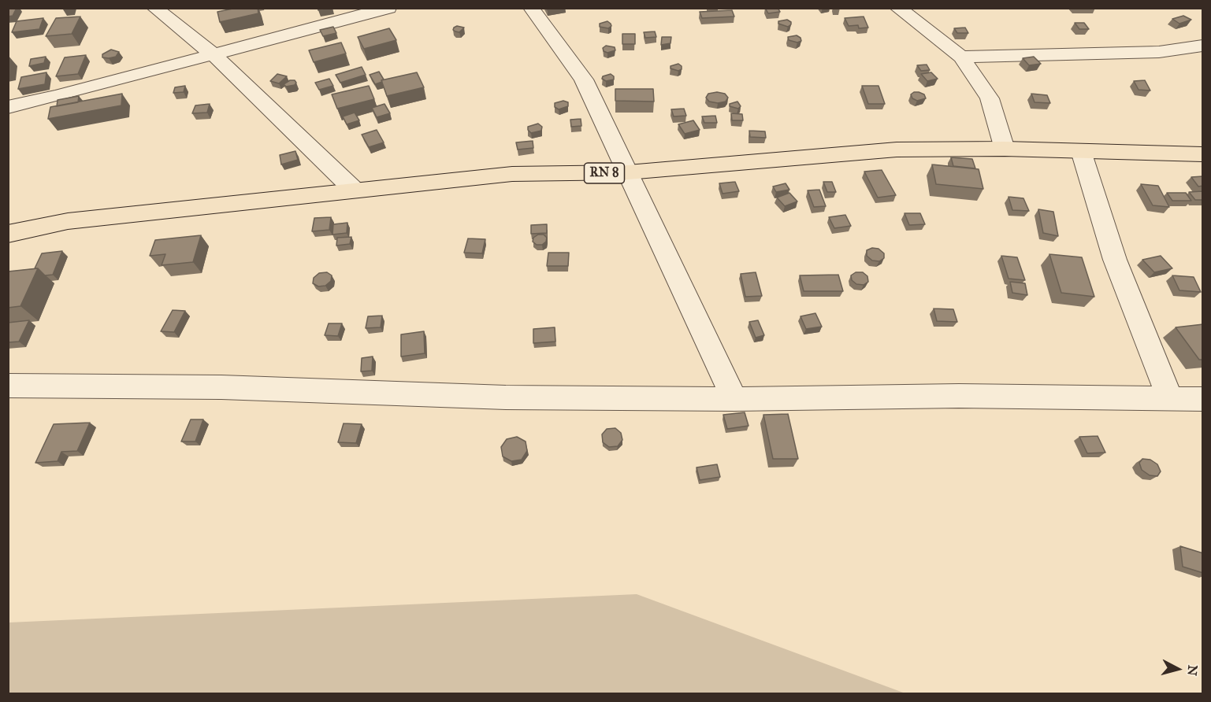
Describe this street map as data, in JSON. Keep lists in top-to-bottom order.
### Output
{
  "streets": {
    "main road": ["RN 8"]
  },
  "north": "right"
}
